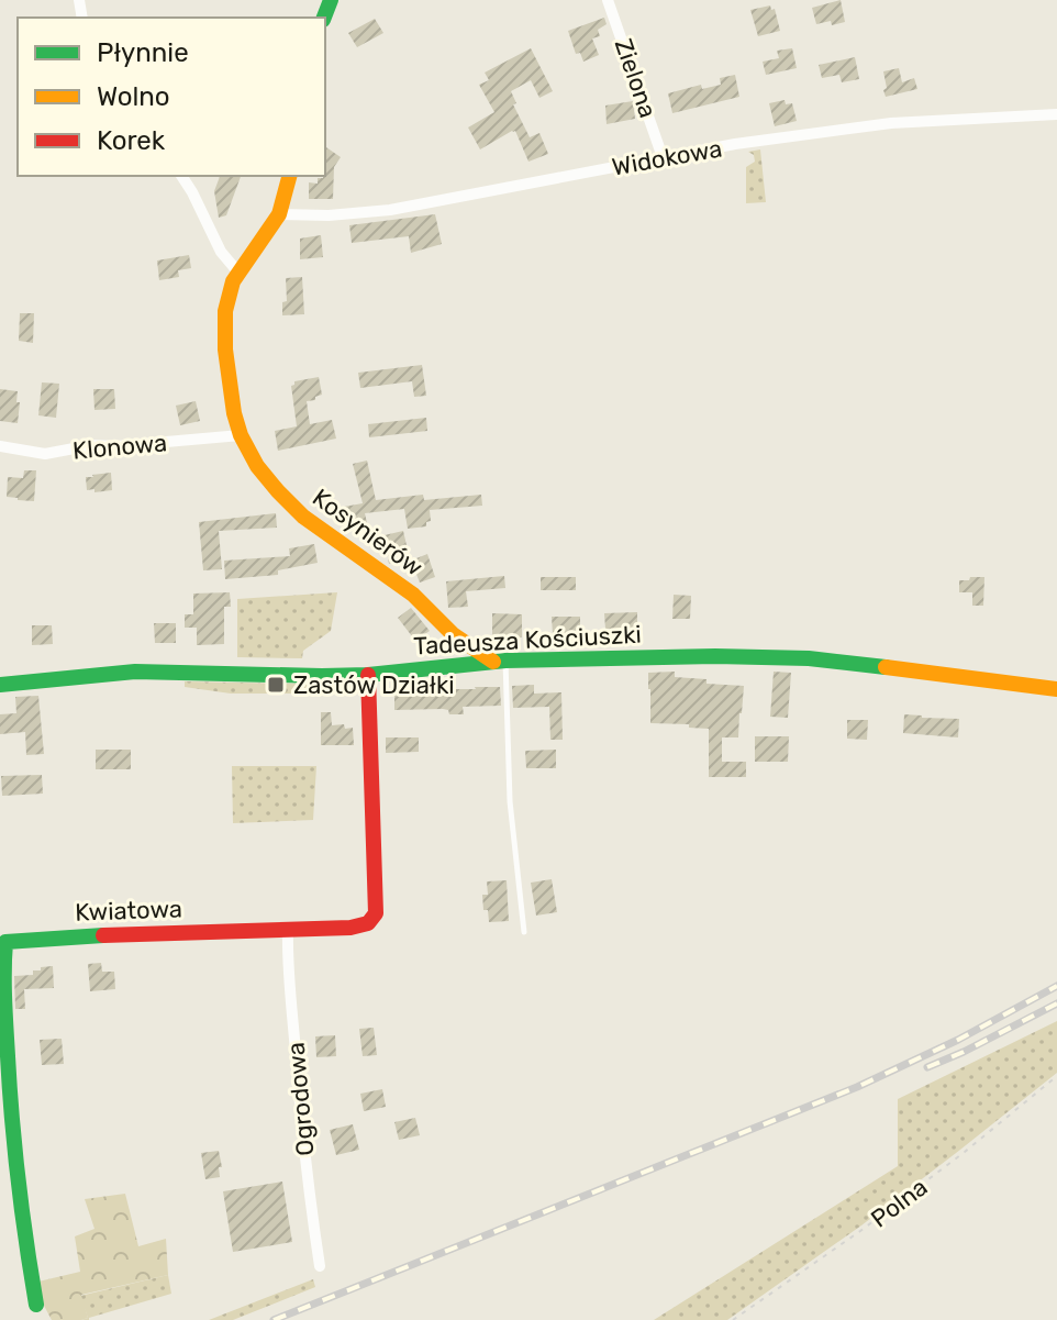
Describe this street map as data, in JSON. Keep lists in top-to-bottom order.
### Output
{
  "streets": {
    "street": [
      "Zielona",
      "Widokowa",
      "Klonowa",
      "Kosynierów",
      "Tadeusza Kościuszki",
      "Kwiatowa",
      "Ogrodowa"
    ],
    "path": ["Polna"]
  },
  "crossings": [
    ["Zielona", "Widokowa"],
    ["Widokowa", "Kosynierów"],
    ["Klonowa", "Kosynierów"],
    ["Kosynierów", "Tadeusza Kościuszki"],
    ["Tadeusza Kościuszki", "Kwiatowa"],
    ["Kwiatowa", "Ogrodowa"]
  ],
  "places": {
    "transit": ["Zastów Działki"]
  },
  "legend": ["Płynnie", "Wolno", "Korek"]
}
